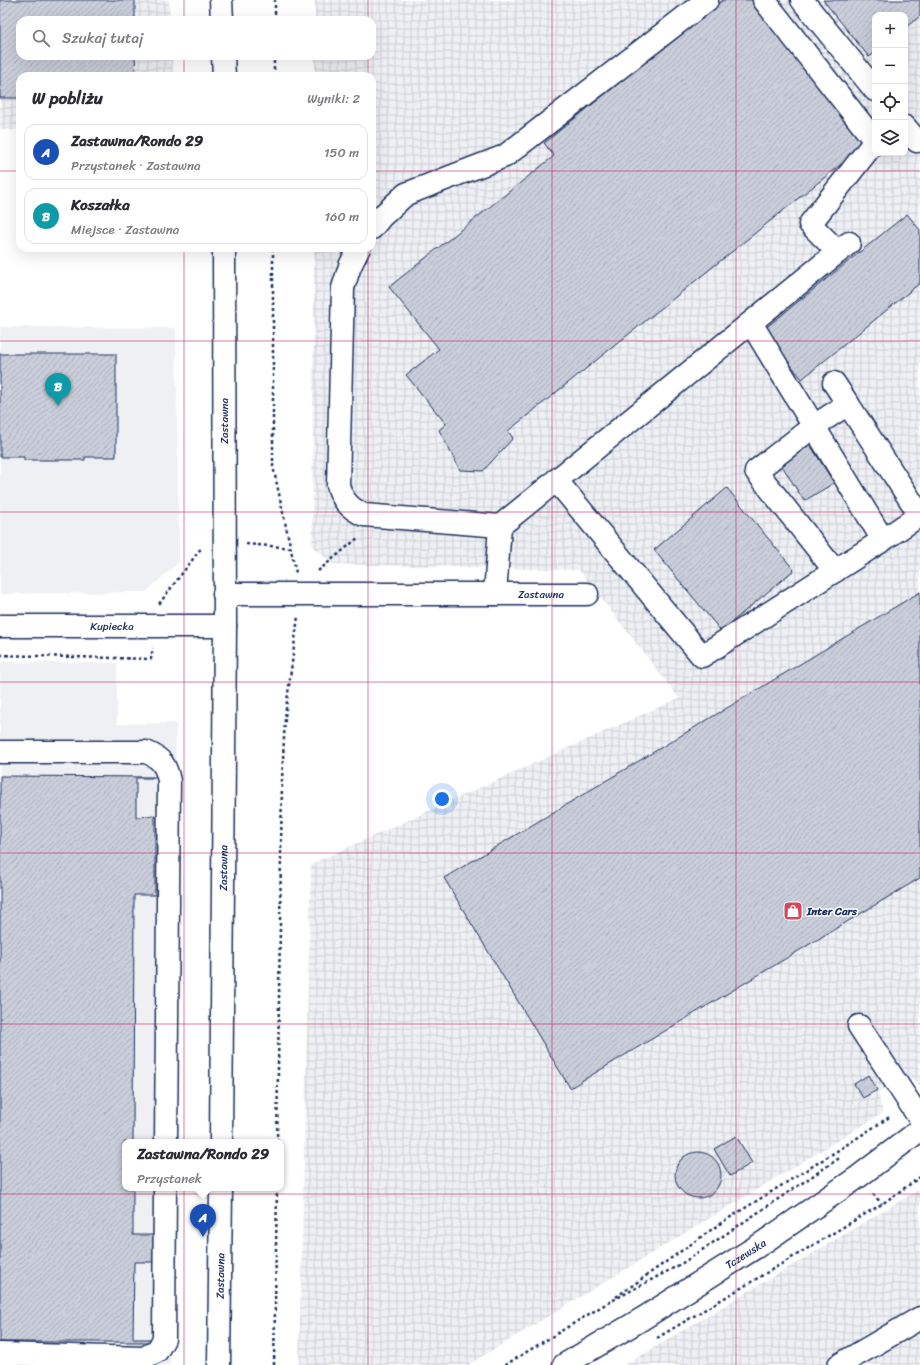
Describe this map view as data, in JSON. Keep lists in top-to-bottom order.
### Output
{
  "streets": {
    "main road": ["Zastawna", "Kupiecka", "Tczewska"]
  },
  "crossings": [
    ["Zastawna", "Kupiecka"]
  ],
  "places": {
    "shop": ["Inter Cars"]
  },
  "page": {
    "map_buttons": ["+", "−"],
    "search": "Szukaj tutaj",
    "heading": ["W pobliżu", "Wyniki: 2"],
    "list": [
      {
        "mark": "A",
        "name": "Zastawna/Rondo 29",
        "note": "Przystanek · Zastawna",
        "value": "150 m"
      },
      {
        "mark": "B",
        "name": "Koszałka",
        "note": "Miejsce · Zastawna",
        "value": "160 m"
      }
    ],
    "pins": ["B", "A"],
    "popup": ["Zastawna/Rondo 29", "Przystanek"]
  }
}
